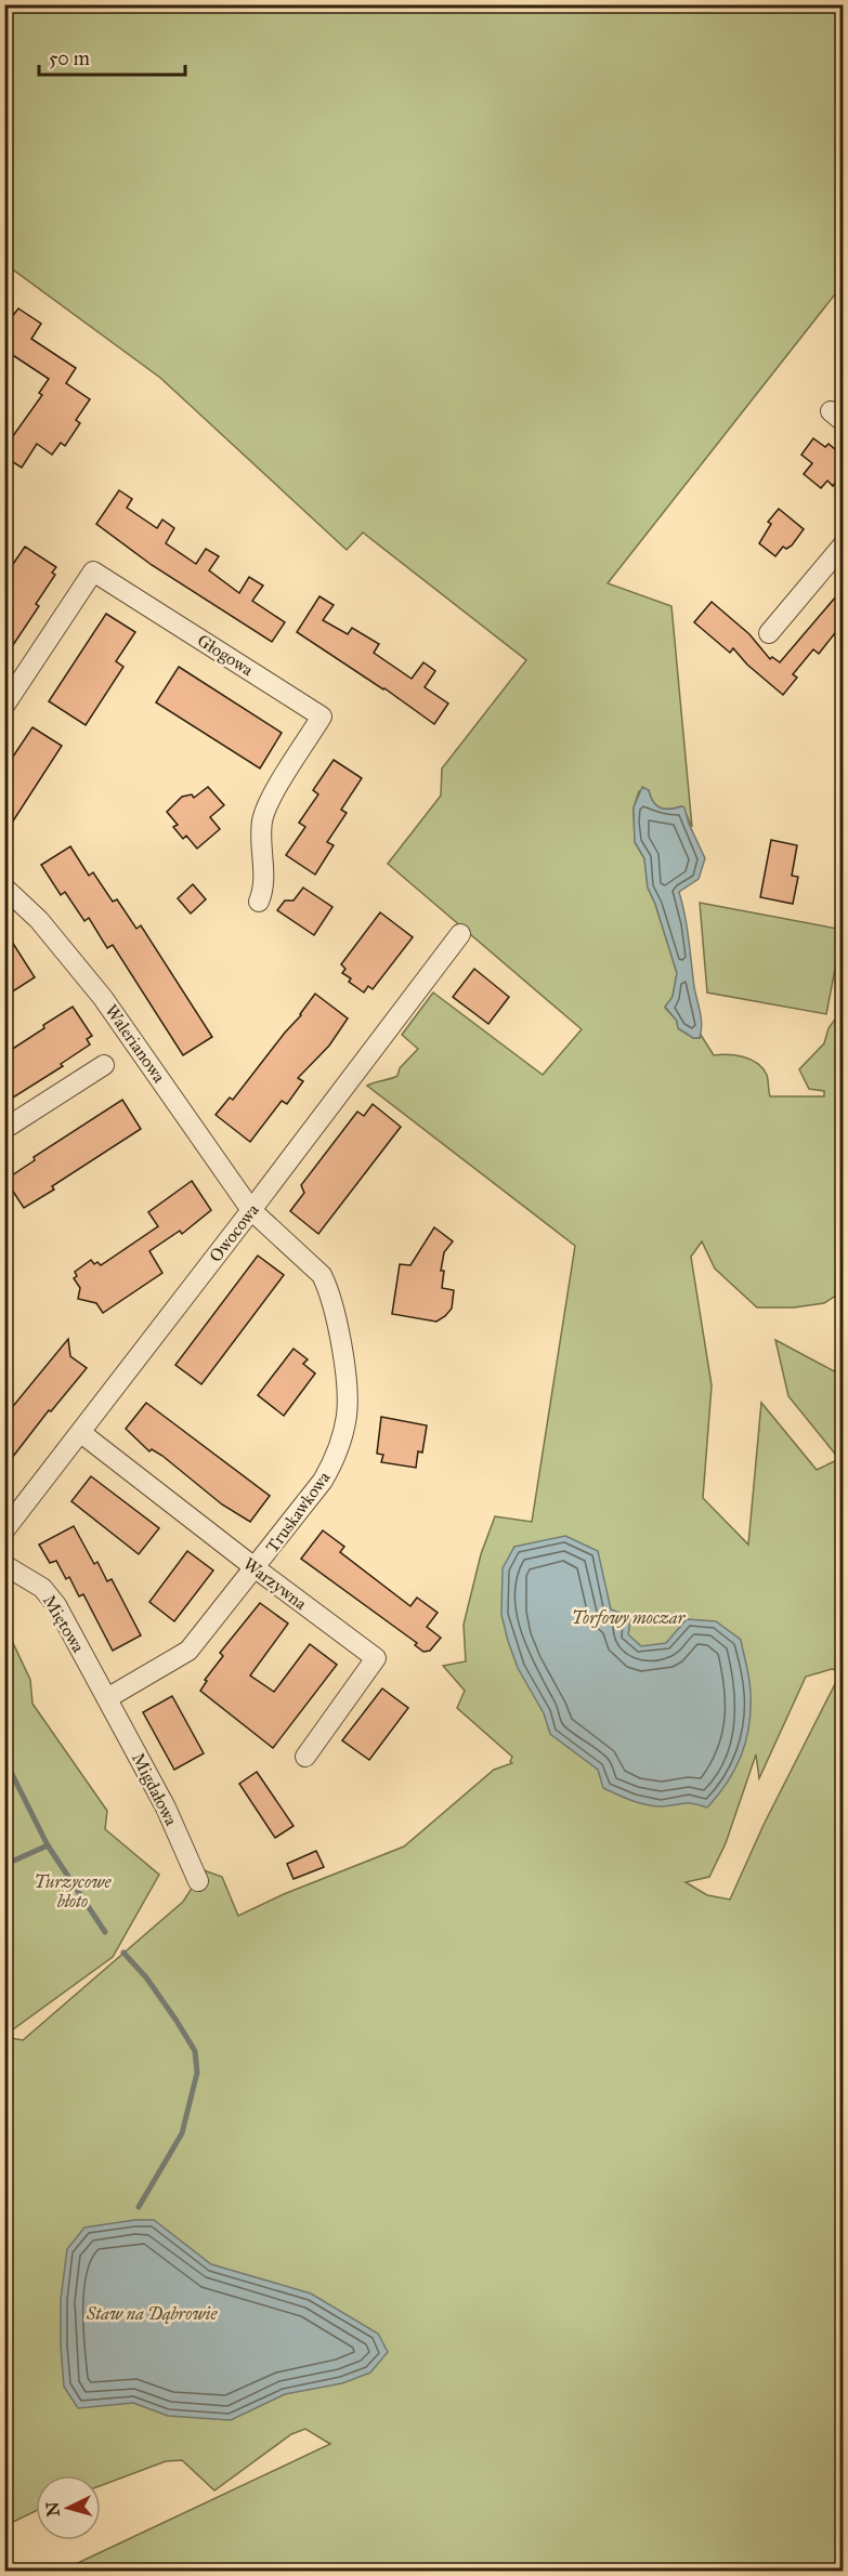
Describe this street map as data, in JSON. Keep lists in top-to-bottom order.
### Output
{
  "streets": {
    "street": [
      "Głogowa",
      "Walerianowa",
      "Owocowa",
      "Truskawkowa",
      "Warzywna",
      "Miętowa",
      "Migdałowa"
    ]
  },
  "crossings": [
    ["Walerianowa", "Owocowa"],
    ["Walerianowa", "Truskawkowa"],
    ["Owocowa", "Truskawkowa"],
    ["Owocowa", "Warzywna"],
    ["Truskawkowa", "Warzywna"],
    ["Truskawkowa", "Miętowa"],
    ["Truskawkowa", "Migdałowa"],
    ["Miętowa", "Migdałowa"]
  ],
  "parks": ["Torfowy moczar", "Turzycowe błoto", "Staw na Dąbrowie"],
  "scale_bar": "50 m",
  "north": "left"
}
